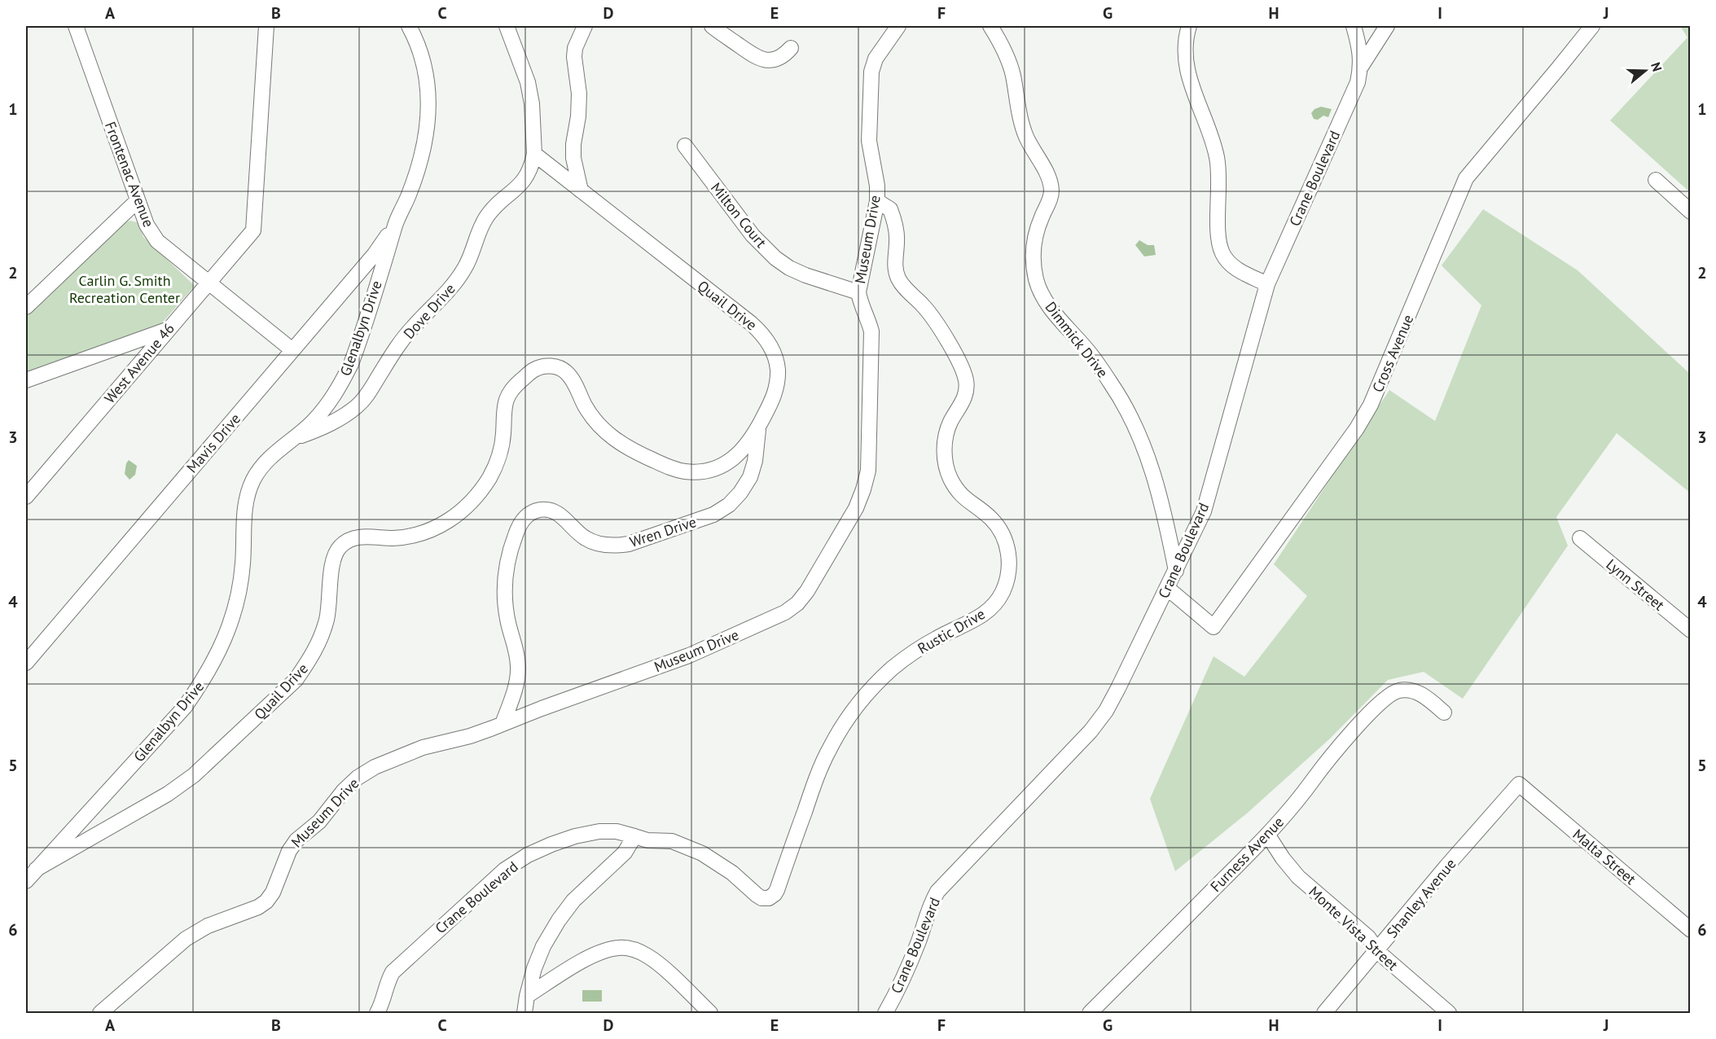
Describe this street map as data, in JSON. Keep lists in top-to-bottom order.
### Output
{
  "streets": {
    "street": [
      "Frontenac Avenue",
      "Crane Boulevard",
      "Milton Court",
      "Museum Drive",
      "Quail Drive",
      "Dove Drive",
      "Glenalbyn Drive",
      "Dimmick Drive",
      "Cross Avenue",
      "West Avenue 46",
      "Mavis Drive",
      "Wren Drive",
      "Lynn Street",
      "Rustic Drive",
      "Furness Avenue",
      "Malta Street",
      "Shanley Avenue",
      "Monte Vista Street"
    ]
  },
  "crossings": [
    ["Frontenac Avenue", "West Avenue 46"],
    ["Frontenac Avenue", "Mavis Drive"],
    ["Crane Boulevard", "Dimmick Drive"],
    ["Crane Boulevard", "Cross Avenue"],
    ["Crane Boulevard", "Rustic Drive"],
    ["Milton Court", "Museum Drive"],
    ["Museum Drive", "Wren Drive"],
    ["Museum Drive", "Rustic Drive"],
    ["Quail Drive", "Dove Drive"],
    ["Quail Drive", "Glenalbyn Drive"],
    ["Quail Drive", "Wren Drive"],
    ["Dove Drive", "Glenalbyn Drive"],
    ["Glenalbyn Drive", "Mavis Drive"],
    ["Furness Avenue", "Monte Vista Street"],
    ["Malta Street", "Shanley Avenue"],
    ["Shanley Avenue", "Monte Vista Street"]
  ],
  "parks": ["Carlin G. Smith Recreation Center"],
  "north": "right",
  "grid": {
    "columns": [
      "A",
      "B",
      "C",
      "D",
      "E",
      "F",
      "G",
      "H",
      "I",
      "J"
    ],
    "rows": [
      "1",
      "2",
      "3",
      "4",
      "5",
      "6"
    ]
  }
}
